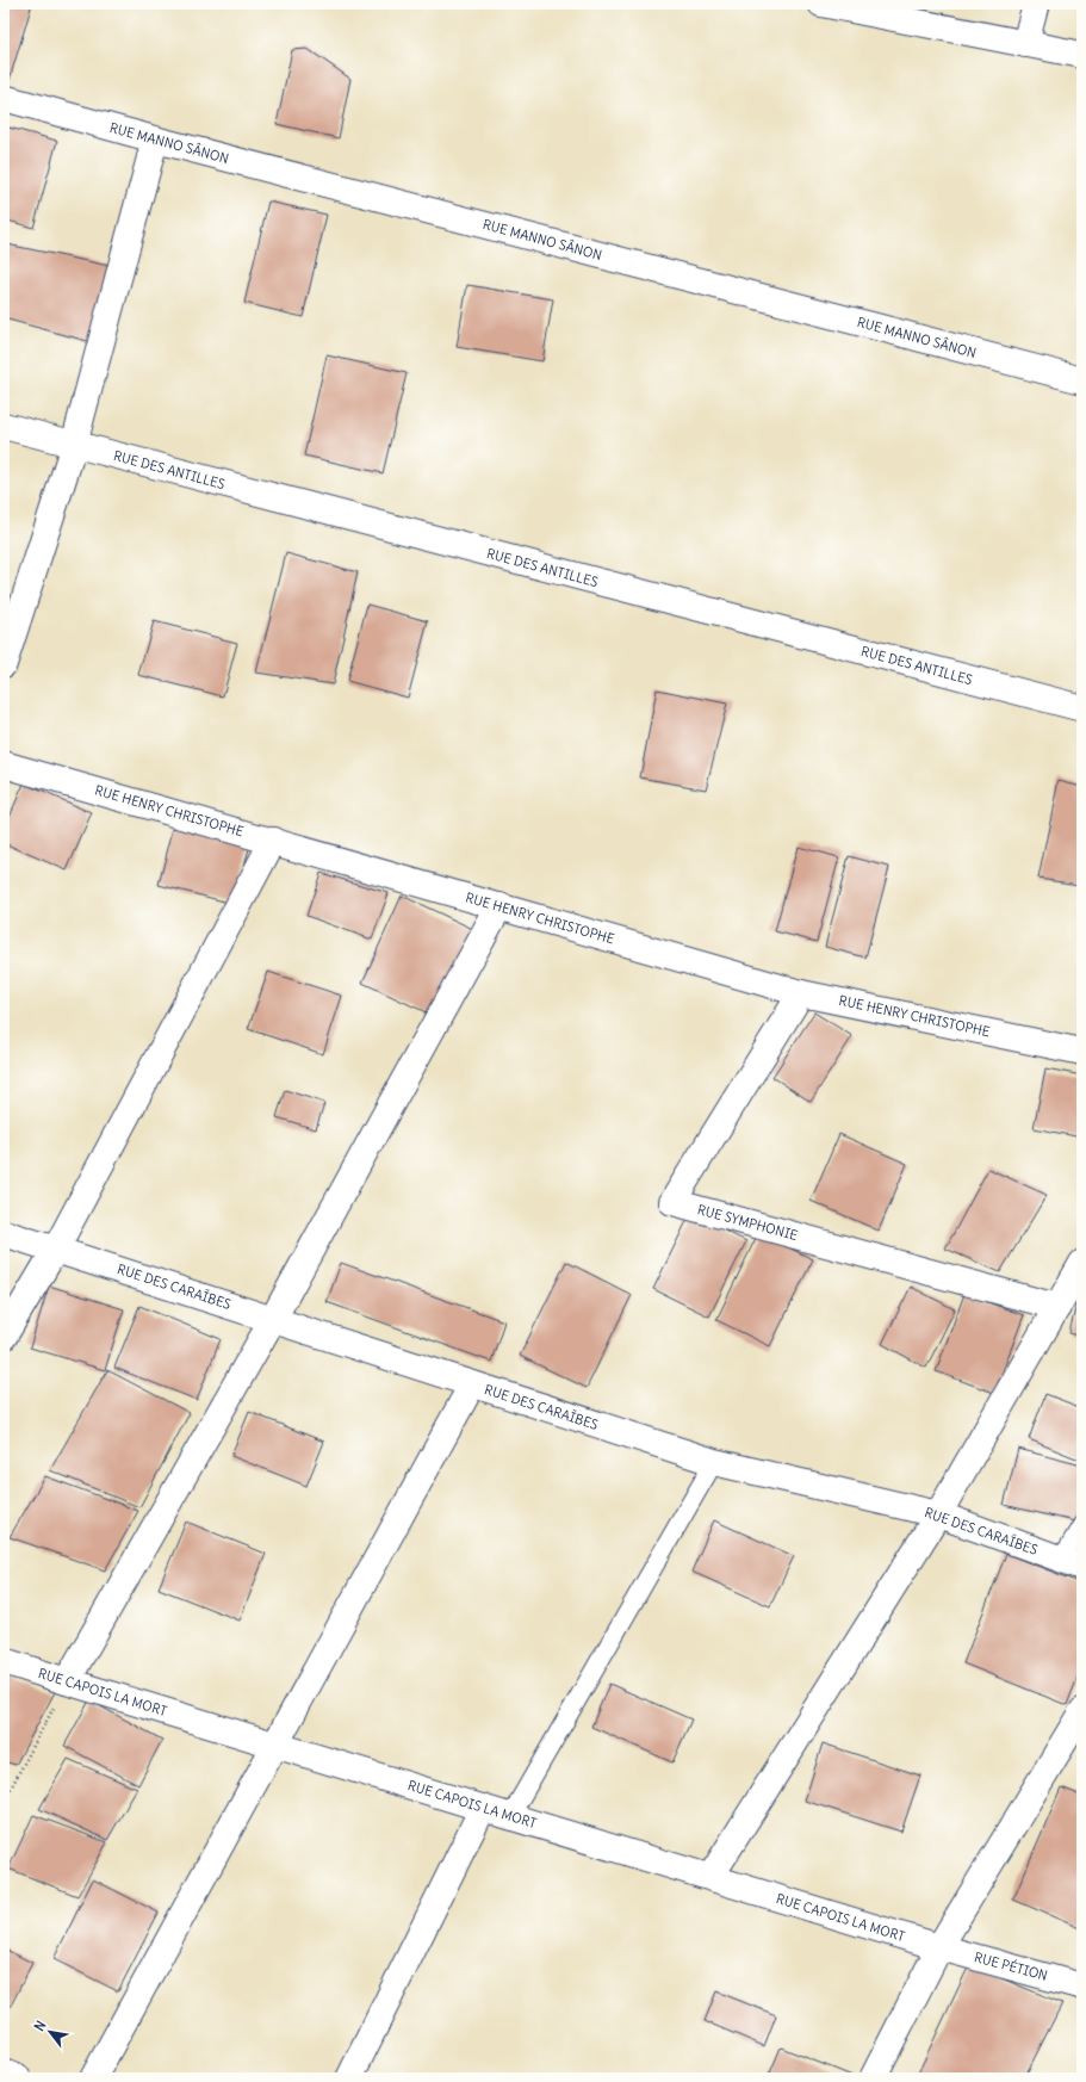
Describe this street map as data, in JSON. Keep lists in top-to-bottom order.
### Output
{
  "streets": {
    "street": [
      "RUE MANNO SÂNON",
      "RUE DES ANTILLES",
      "RUE HENRY CHRISTOPHE",
      "RUE SYMPHONIE",
      "RUE DES CARAÏBES",
      "RUE CAPOIS LA MORT",
      "RUE PÉTION"
    ]
  },
  "crossings": [
    ["RUE HENRY CHRISTOPHE", "RUE SYMPHONIE"],
    ["RUE CAPOIS LA MORT", "RUE PÉTION"]
  ],
  "north": "top left"
}
